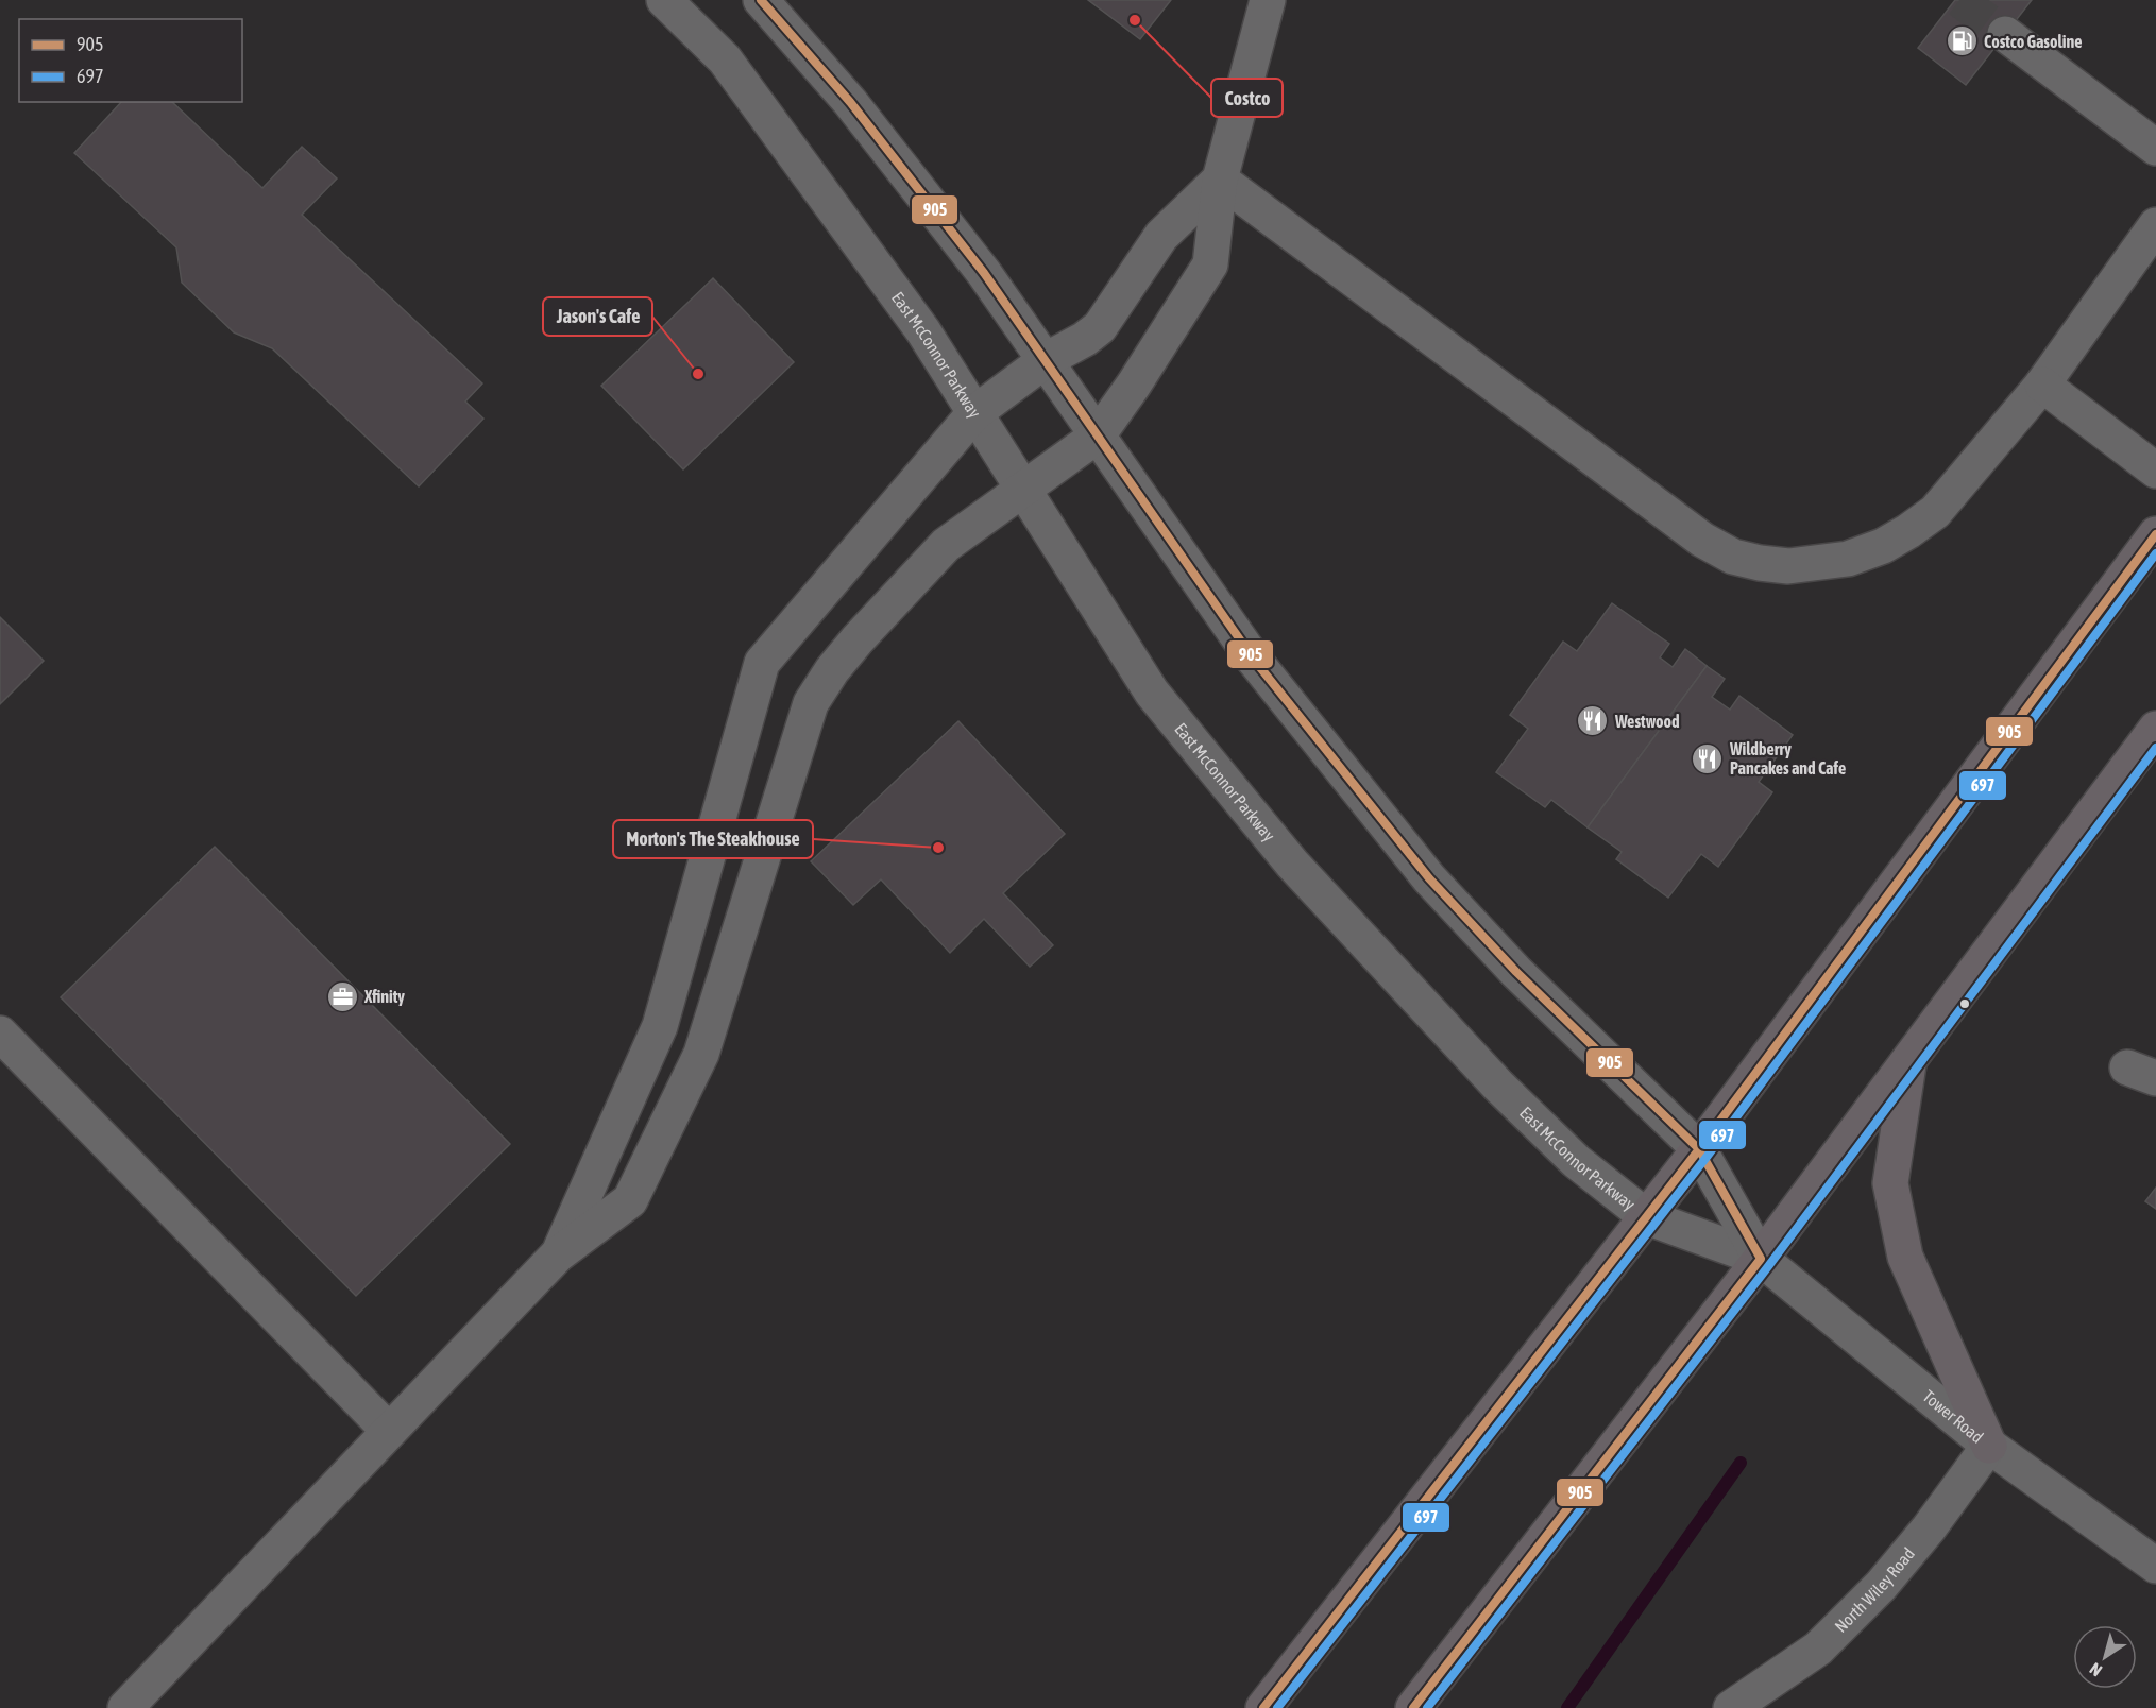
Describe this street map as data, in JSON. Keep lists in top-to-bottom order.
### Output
{
  "streets": {
    "street": ["East McConnor Parkway", "Tower Road", "North Wiley Road"]
  },
  "crossings": [
    ["East McConnor Parkway", "Tower Road"],
    ["Tower Road", "North Wiley Road"]
  ],
  "places": {
    "other": ["Costco", "Jason's Cafe", "Morton's The Steakhouse"],
    "fuel station": ["Costco Gasoline"],
    "restaurant": ["Westwood", "Wildberry Pancakes and Cafe"],
    "office": ["Xfinity"]
  },
  "lines": ["transit line 905", "transit line 697"],
  "legend": ["905", "697"],
  "north": "bottom left"
}
